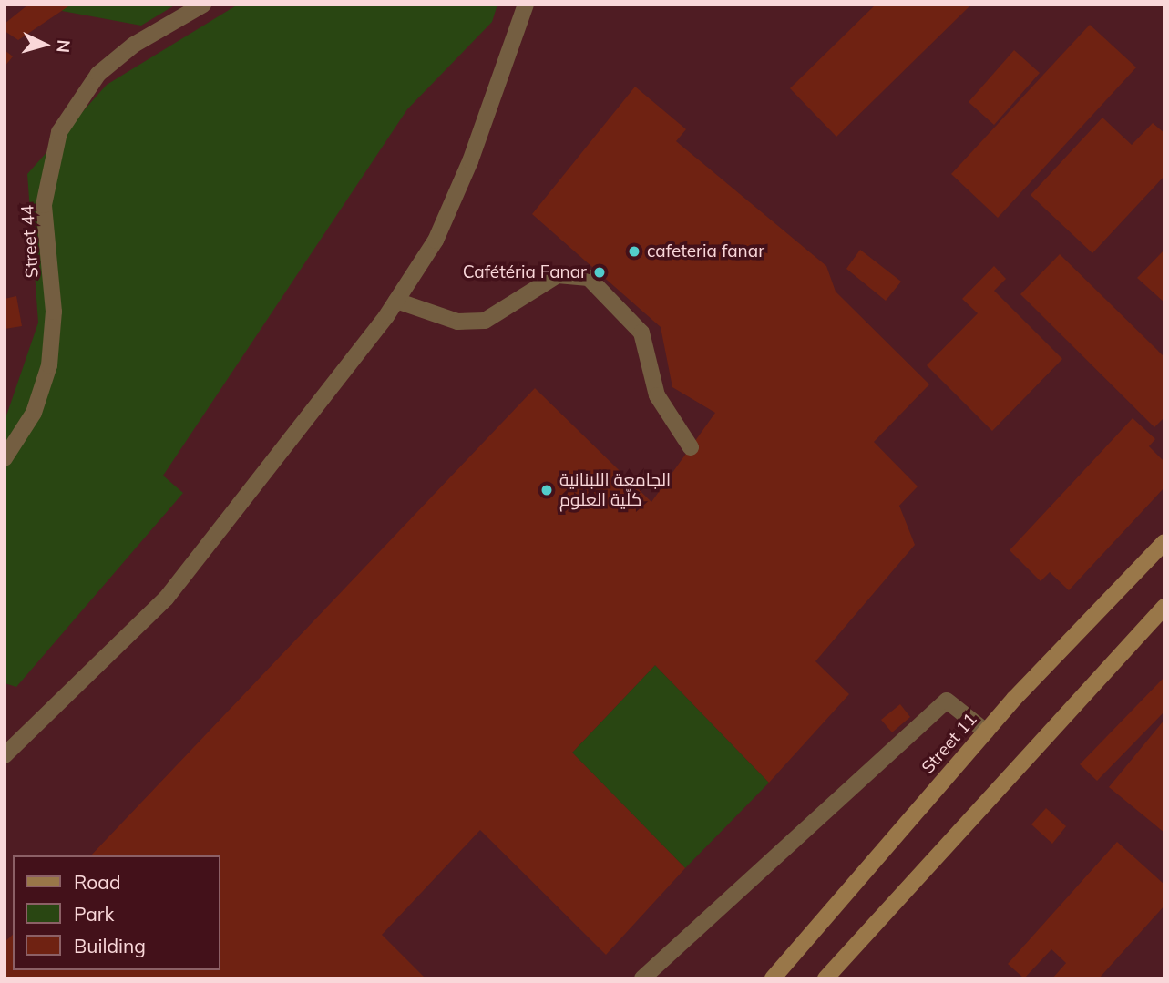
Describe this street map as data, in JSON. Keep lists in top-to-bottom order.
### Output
{
  "streets": {
    "street": ["Street 44", "Street 11"]
  },
  "places": ["cafeteria fanar", "Cafétéria Fanar", "الجامعة اللبنانية كلّية العلوم"],
  "legend": ["Road", "Park", "Building"],
  "north": "right"
}
